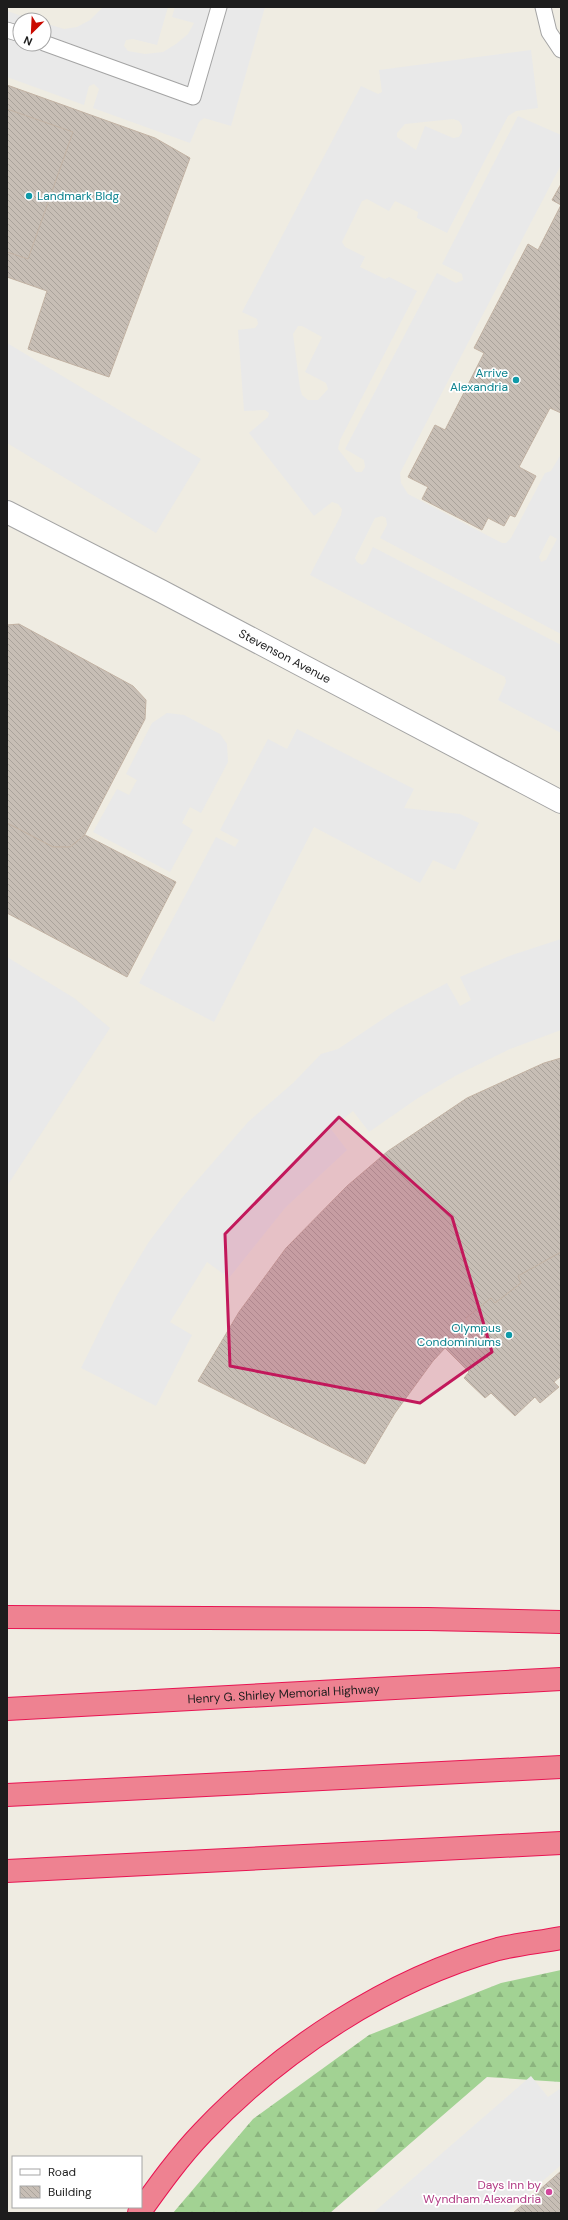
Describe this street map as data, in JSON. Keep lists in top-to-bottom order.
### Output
{
  "streets": {
    "highway": ["Henry G. Shirley Memorial Highway"],
    "street": ["Stevenson Avenue"]
  },
  "places": [
    "Landmark Bldg",
    "Arrive Alexandria",
    "Olympus Condominiums",
    "Days Inn by Wyndham Alexandria"
  ],
  "legend": ["Road", "Building"],
  "north": "bottom left"
}
